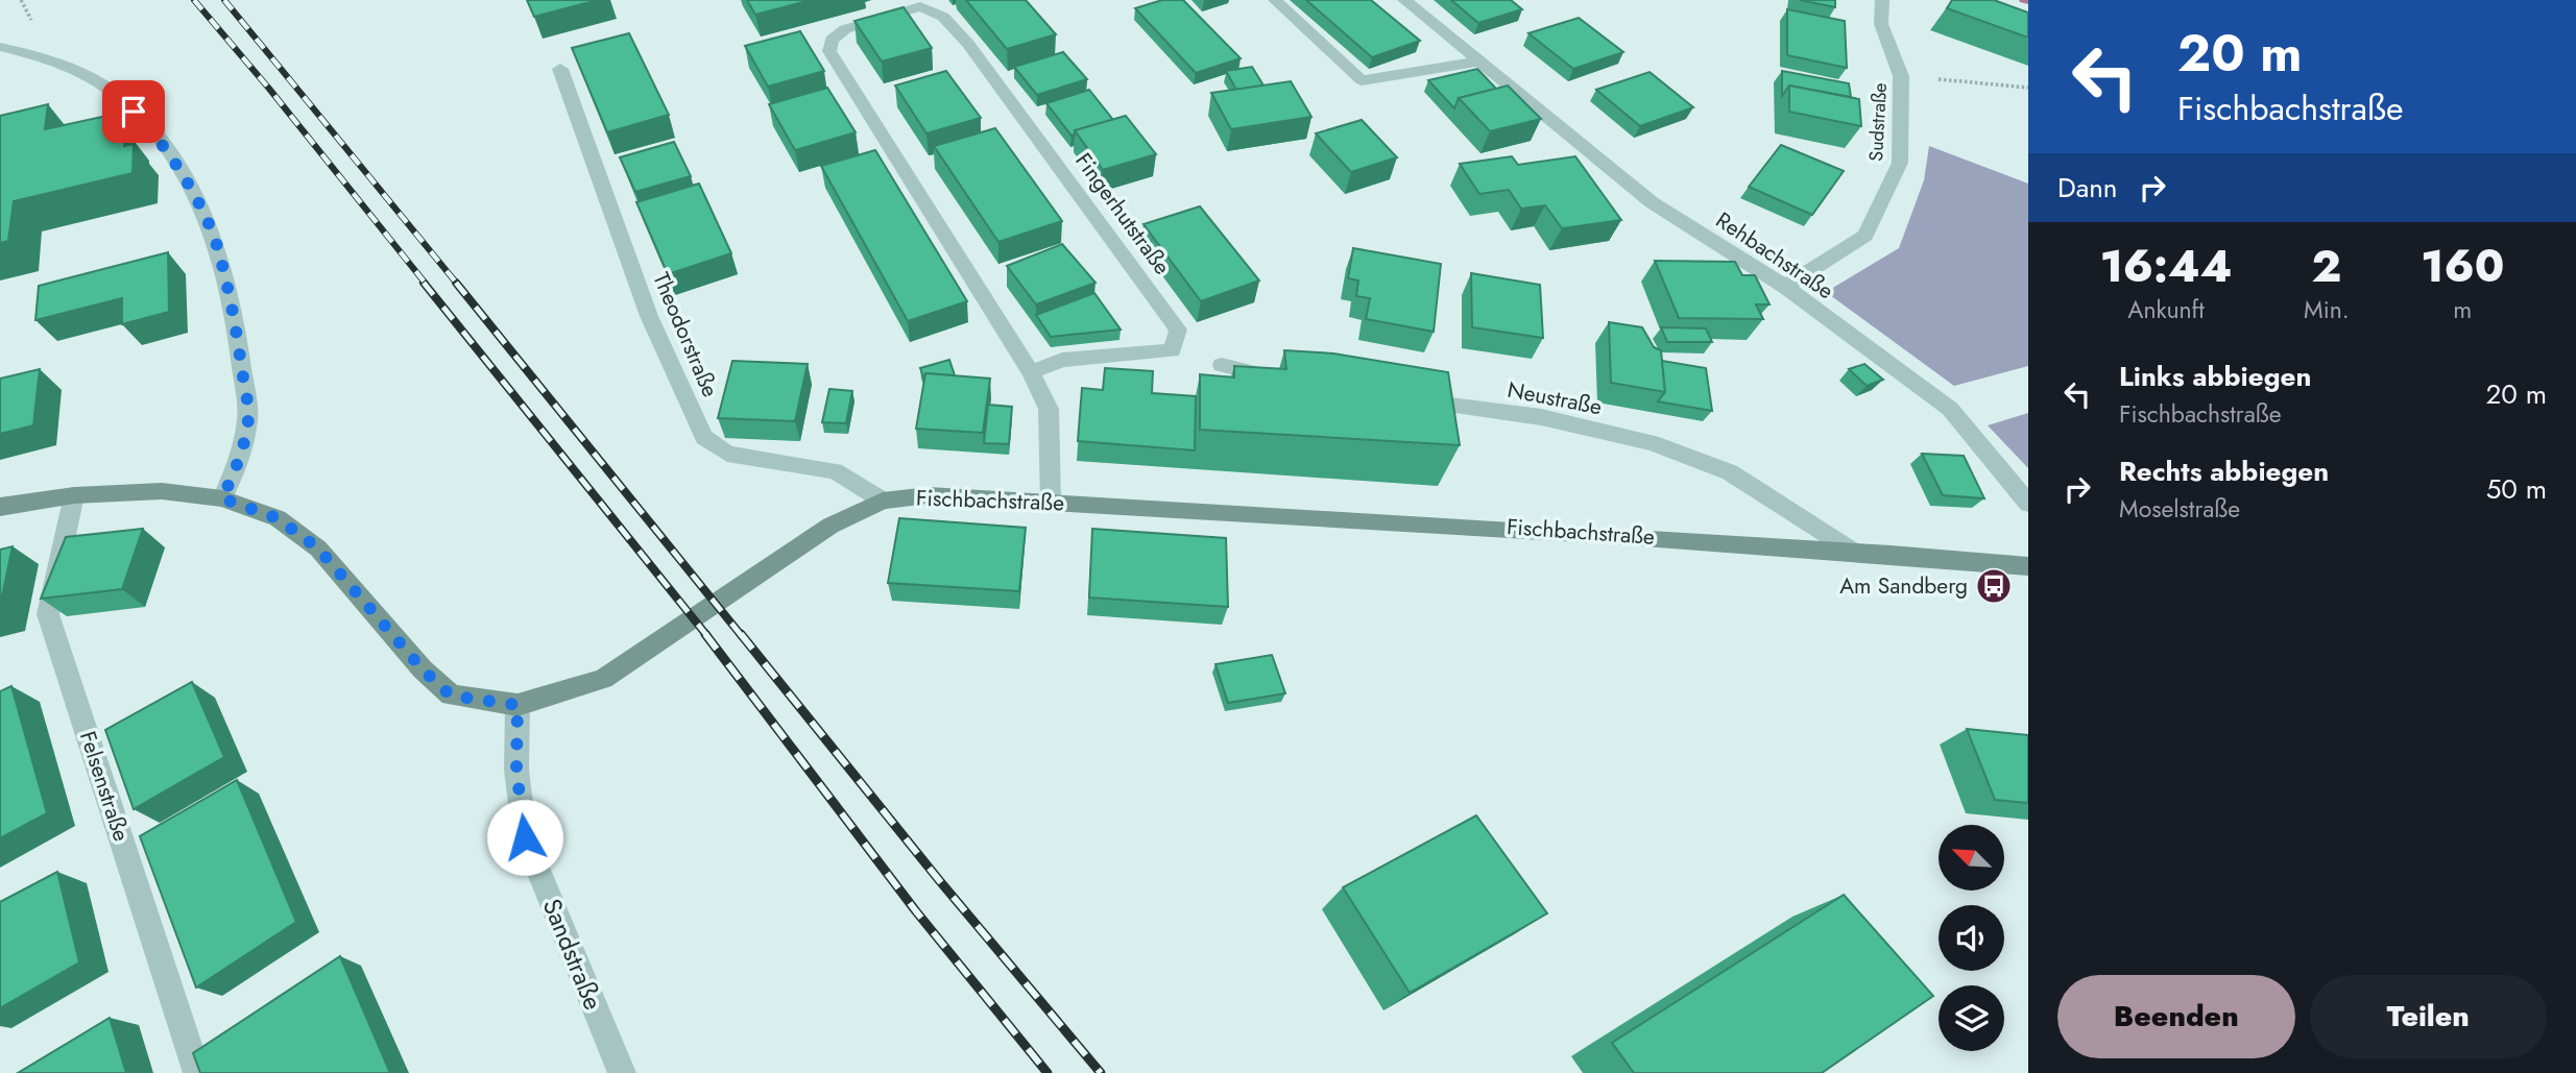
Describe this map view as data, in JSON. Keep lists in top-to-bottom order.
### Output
{
  "streets": {
    "street": [
      "Sudstraße",
      "Fingerhutstraße",
      "Rehbachstraße",
      "Theodorstraße",
      "Neustraße",
      "Fischbachstraße",
      "Felsenstraße",
      "Sandstraße"
    ]
  },
  "crossings": [
    ["Sudstraße", "Rehbachstraße"],
    ["Fingerhutstraße", "Fischbachstraße"],
    ["Theodorstraße", "Fischbachstraße"],
    ["Neustraße", "Fischbachstraße"],
    ["Fischbachstraße", "Felsenstraße"],
    ["Fischbachstraße", "Sandstraße"]
  ],
  "places": {
    "bus stop": ["Am Sandberg"]
  },
  "north": "top left",
  "page": {
    "turn": ["20 m", "Fischbachstraße"],
    "then": "Dann",
    "eta": [
      "16:44",
      "Ankunft",
      "2",
      "Min.",
      "160",
      "m"
    ],
    "list": [
      {
        "name": "Links abbiegen",
        "note": "Fischbachstraße",
        "value": "20 m"
      },
      {
        "name": "Rechts abbiegen",
        "note": "Moselstraße",
        "value": "50 m"
      }
    ],
    "buttons": ["Beenden", "Teilen"]
  }
}
